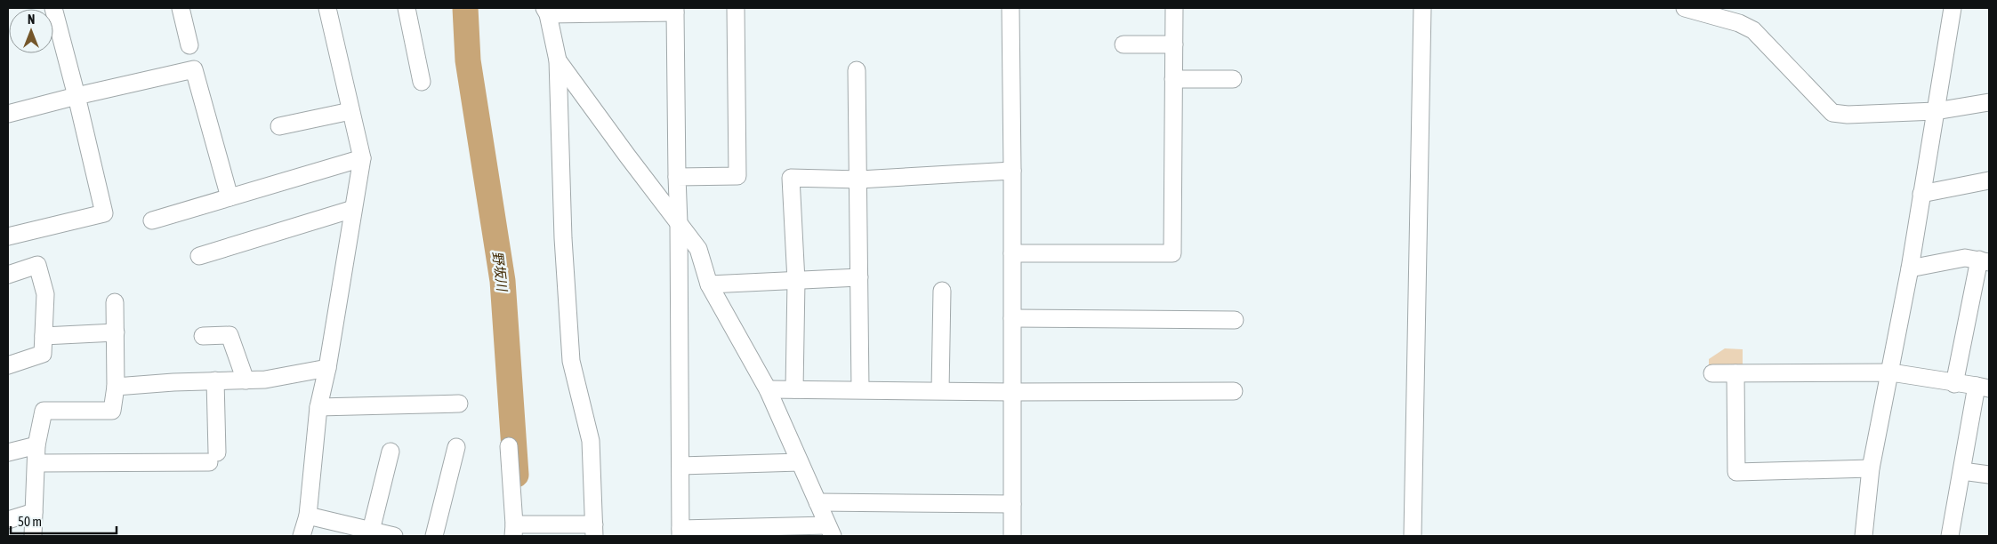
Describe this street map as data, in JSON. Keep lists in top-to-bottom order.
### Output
{
  "water": ["野坂川"],
  "scale_bar": "50 m",
  "north": "top"
}
